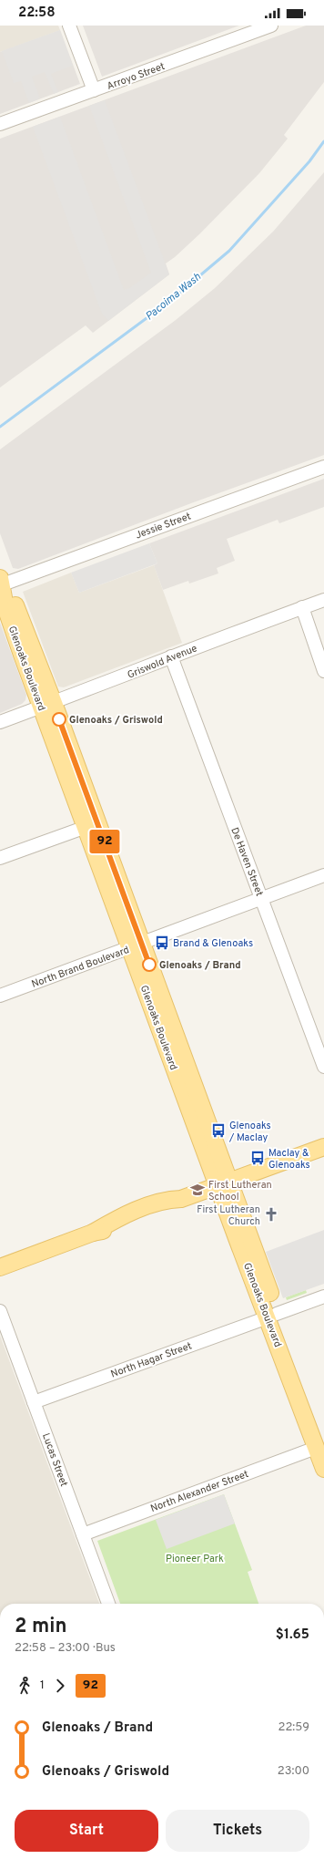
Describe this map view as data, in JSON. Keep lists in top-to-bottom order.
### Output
{
  "streets": {
    "main road": ["Glenoaks Boulevard"],
    "street": [
      "Arroyo Street",
      "Jessie Street",
      "Griswold Avenue",
      "De Haven Street",
      "North Brand Boulevard",
      "North Hagar Street",
      "Lucas Street",
      "North Alexander Street"
    ]
  },
  "crossings": [
    ["Jessie Street", "Glenoaks Boulevard"],
    ["Griswold Avenue", "Glenoaks Boulevard"],
    ["Griswold Avenue", "De Haven Street"],
    ["Glenoaks Boulevard", "North Brand Boulevard"],
    ["Glenoaks Boulevard", "North Hagar Street"],
    ["Glenoaks Boulevard", "North Alexander Street"],
    ["De Haven Street", "North Brand Boulevard"],
    ["North Hagar Street", "Lucas Street"],
    ["Lucas Street", "North Alexander Street"]
  ],
  "water": ["Pacoima Wash"],
  "parks": ["Pioneer Park"],
  "places": {
    "other": ["Glenoaks / Griswold", "Glenoaks / Brand"],
    "bus stop": ["Brand & Glenoaks", "Glenoaks / Maclay", "Maclay & Glenoaks"],
    "school or university": ["First Lutheran School"],
    "church": ["First Lutheran Church"]
  },
  "lines": ["bus line 92"],
  "page": {
    "status": "22:58",
    "on_map": "92",
    "heading": ["2 min", "22:58 – 23:00 · Bus", "$1.65"],
    "legs": ["1", "92"],
    "list": [
      {
        "name": "Glenoaks / Brand",
        "value": "22:59"
      },
      {
        "name": "Glenoaks / Griswold",
        "value": "23:00"
      }
    ],
    "buttons": ["Start", "Tickets"]
  }
}
